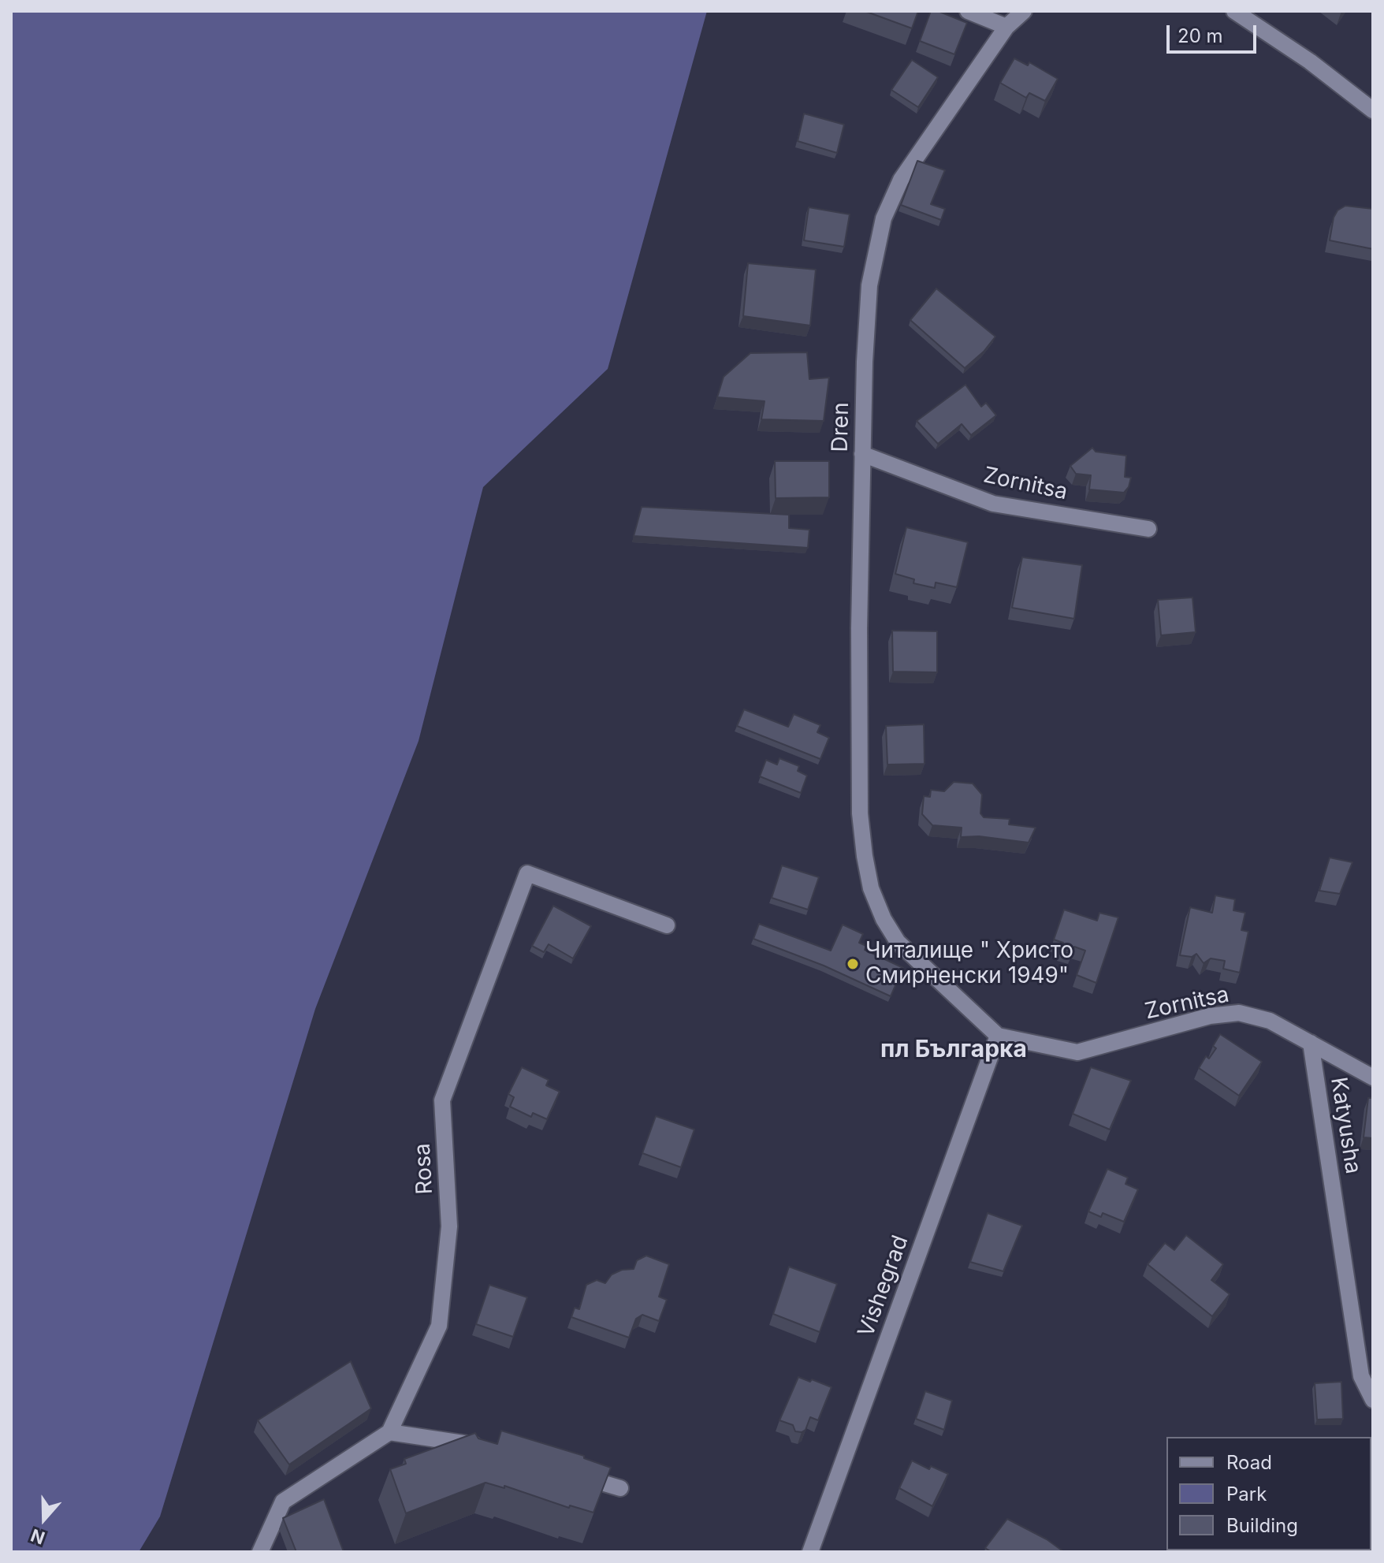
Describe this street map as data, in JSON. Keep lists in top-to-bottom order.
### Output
{
  "streets": {
    "street": [
      "Dren",
      "Zornitsa",
      "Katyusha",
      "Rosa",
      "Vishegrad"
    ]
  },
  "crossings": [
    ["Dren", "Zornitsa"],
    ["Dren", "Vishegrad"],
    ["Zornitsa", "Katyusha"],
    ["Zornitsa", "Vishegrad"]
  ],
  "districts": ["пл Българка"],
  "places": ["Читалище \" Христо Смирненски 1949\""],
  "legend": ["Road", "Park", "Building"],
  "scale_bar": "20 m",
  "north": "bottom"
}
